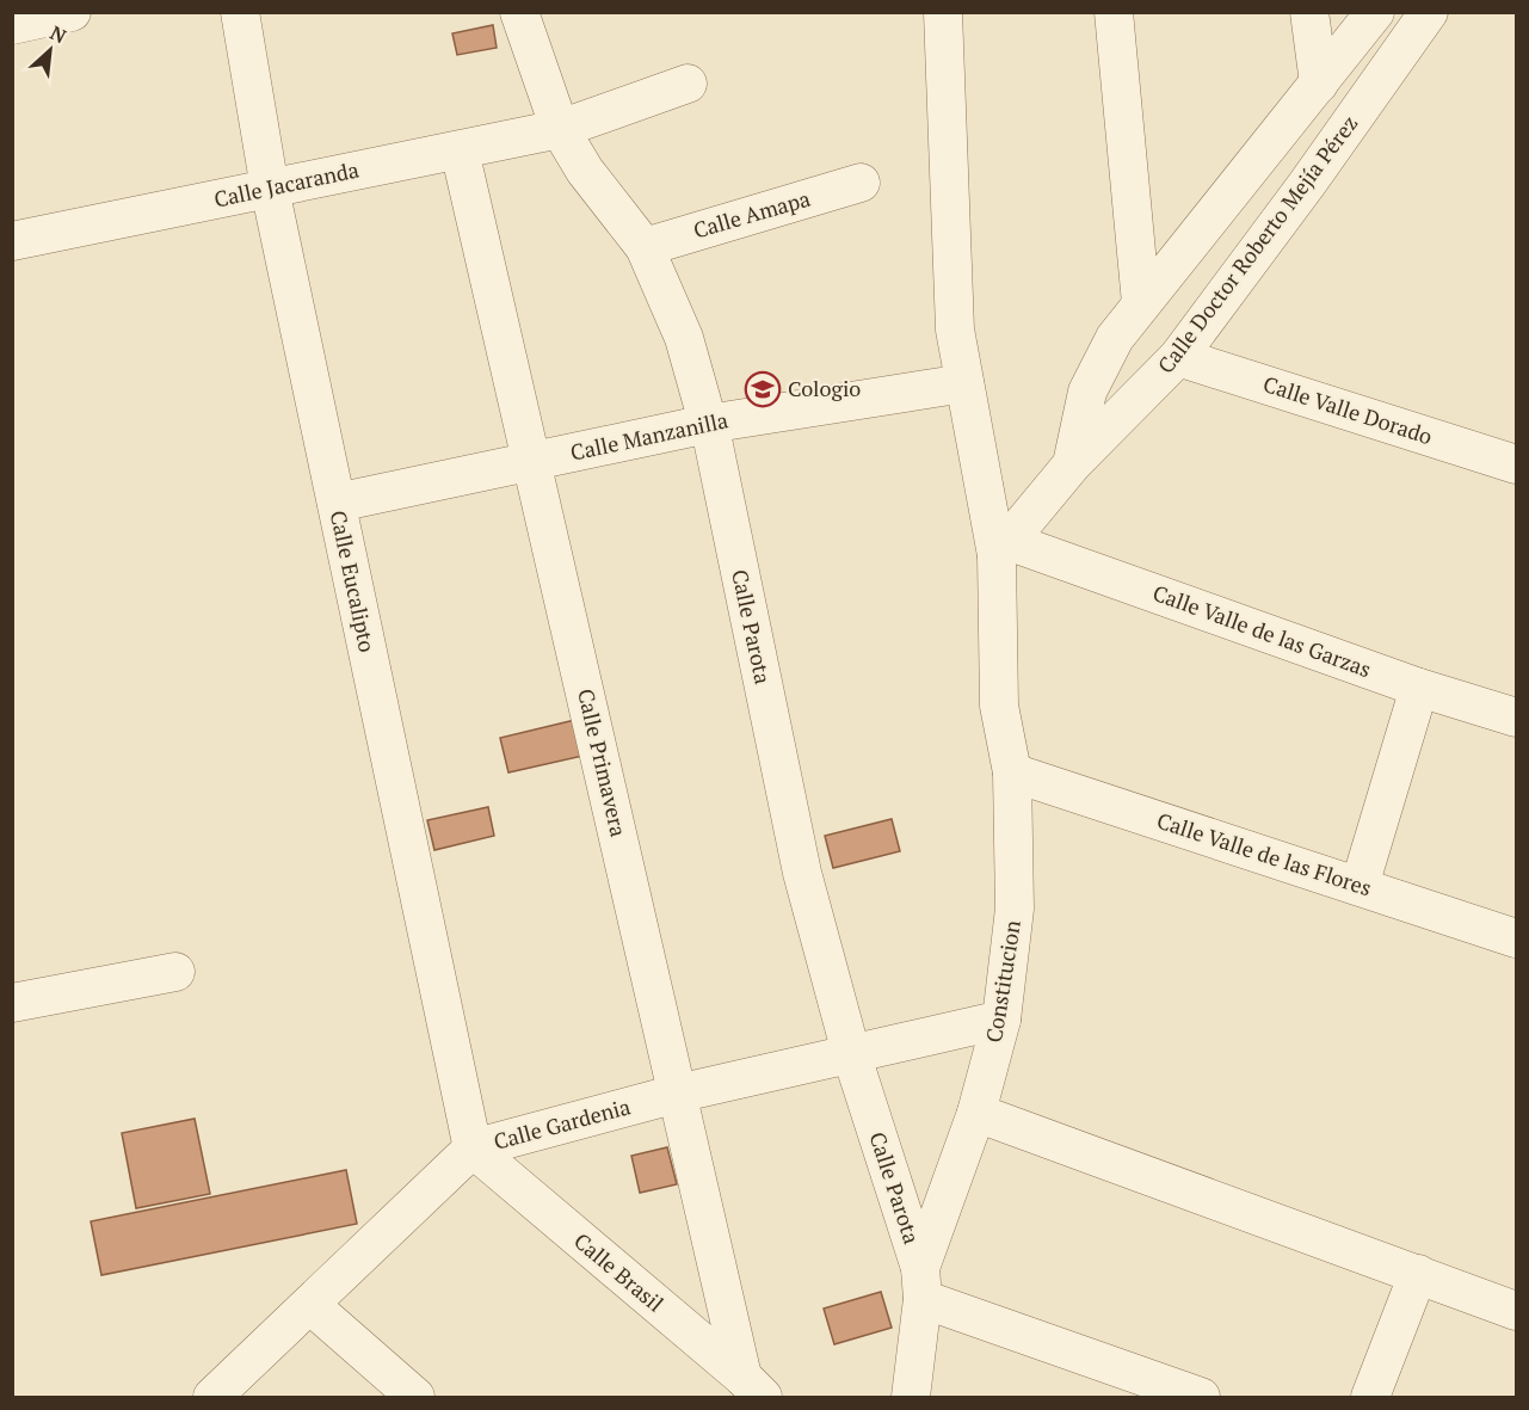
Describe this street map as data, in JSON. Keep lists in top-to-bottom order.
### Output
{
  "streets": {
    "street": [
      "Calle Jacaranda",
      "Calle Amapa",
      "Calle Doctor Roberto Mejía Pérez",
      "Calle Valle Dorado",
      "Calle Manzanilla",
      "Calle Eucalipto",
      "Calle Parota",
      "Calle Valle de las Garzas",
      "Calle Primavera",
      "Calle Valle de las Flores",
      "Constitucion",
      "Calle Gardenia",
      "Calle Brasil"
    ]
  },
  "crossings": [
    ["Calle Jacaranda", "Calle Eucalipto"],
    ["Calle Jacaranda", "Calle Parota"],
    ["Calle Jacaranda", "Calle Primavera"],
    ["Calle Amapa", "Calle Parota"],
    ["Calle Doctor Roberto Mejía Pérez", "Calle Valle Dorado"],
    ["Calle Doctor Roberto Mejía Pérez", "Calle Valle de las Garzas"],
    ["Calle Doctor Roberto Mejía Pérez", "Constitucion"],
    ["Calle Manzanilla", "Calle Eucalipto"],
    ["Calle Manzanilla", "Calle Parota"],
    ["Calle Manzanilla", "Calle Primavera"],
    ["Calle Manzanilla", "Constitucion"],
    ["Calle Eucalipto", "Calle Gardenia"],
    ["Calle Eucalipto", "Calle Brasil"],
    ["Calle Parota", "Constitucion"],
    ["Calle Parota", "Calle Gardenia"],
    ["Calle Valle de las Garzas", "Constitucion"],
    ["Calle Primavera", "Calle Gardenia"],
    ["Calle Primavera", "Calle Brasil"],
    ["Calle Valle de las Flores", "Constitucion"],
    ["Constitucion", "Calle Gardenia"],
    ["Calle Gardenia", "Calle Brasil"]
  ],
  "places": {
    "school or university": ["Cologio"]
  },
  "north": "top right"
}
